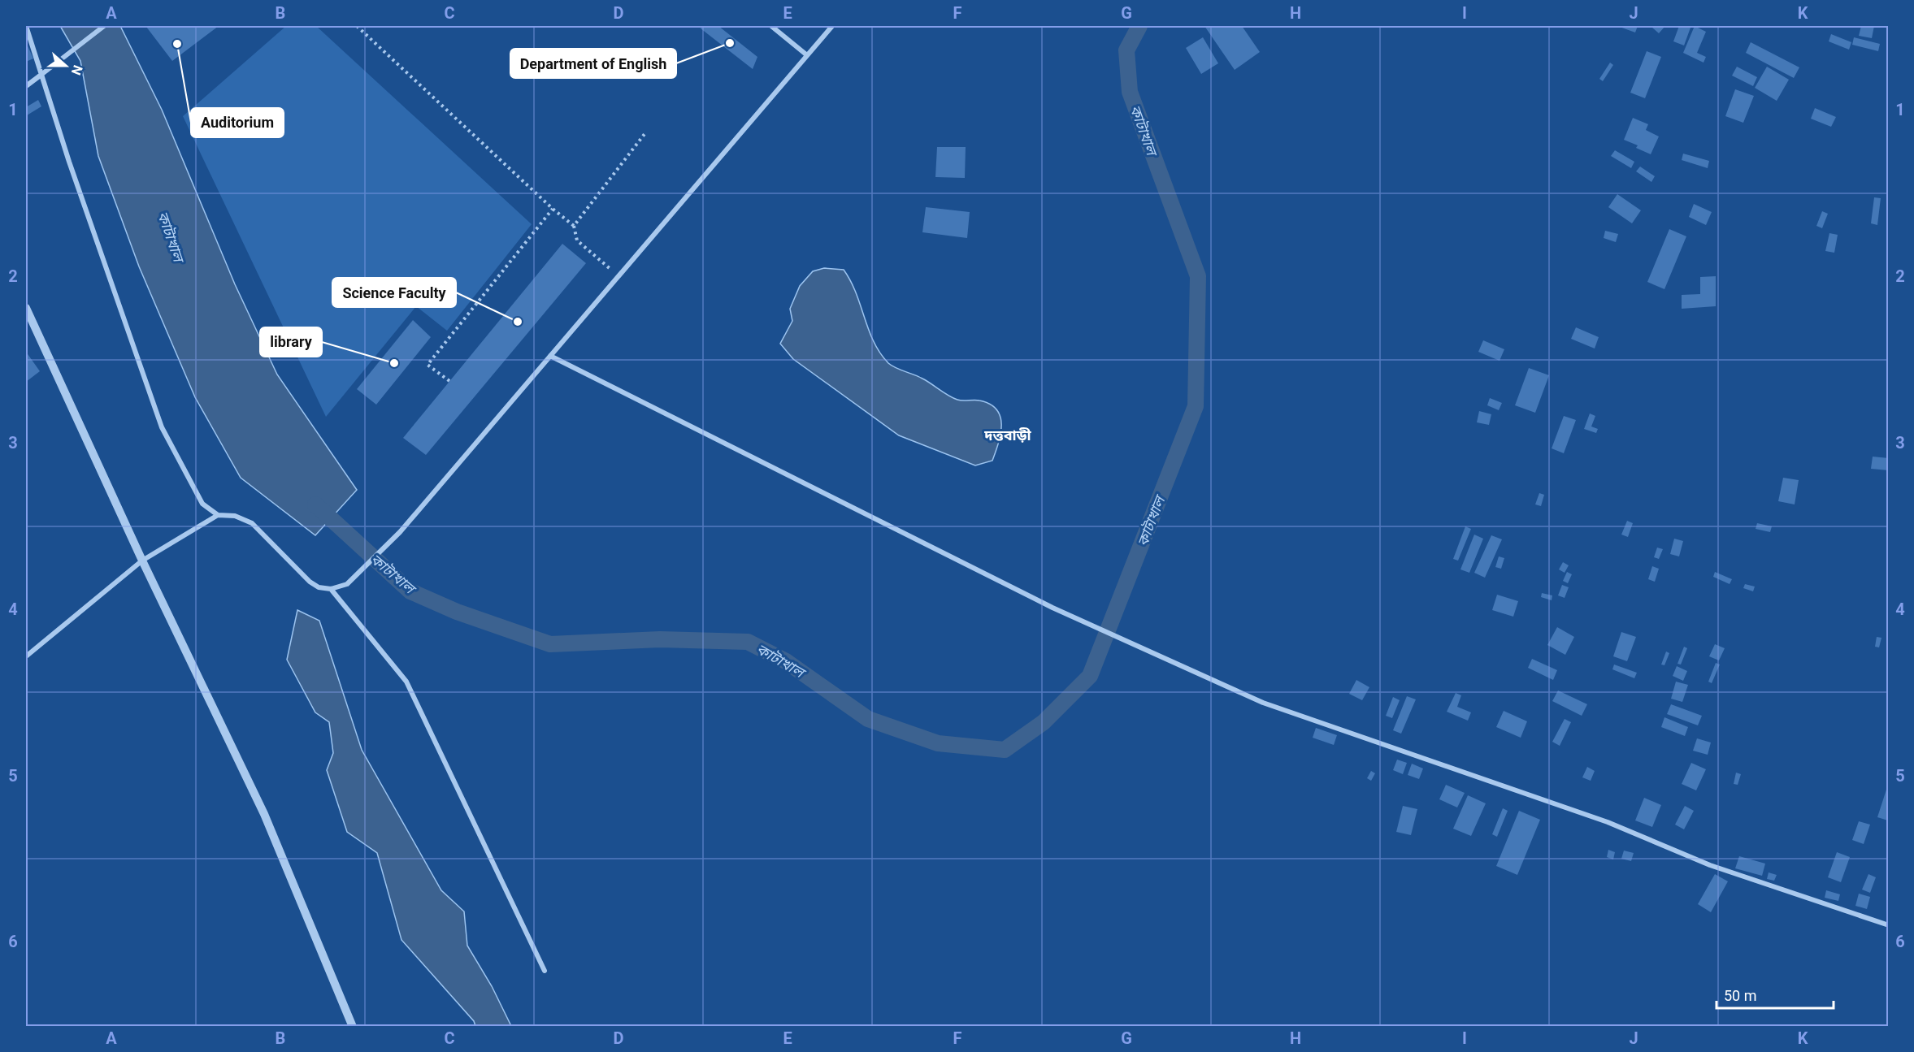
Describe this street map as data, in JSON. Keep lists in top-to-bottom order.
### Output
{
  "districts": ["দত্তবাড়ী"],
  "water": ["কাটাখাল"],
  "places": [
    "Department of English",
    "Auditorium",
    "Science Faculty",
    "library"
  ],
  "scale_bar": "50 m",
  "north": "right",
  "grid": {
    "columns": [
      "A",
      "B",
      "C",
      "D",
      "E",
      "F",
      "G",
      "H",
      "I",
      "J",
      "K"
    ],
    "rows": [
      "1",
      "2",
      "3",
      "4",
      "5",
      "6"
    ]
  }
}
